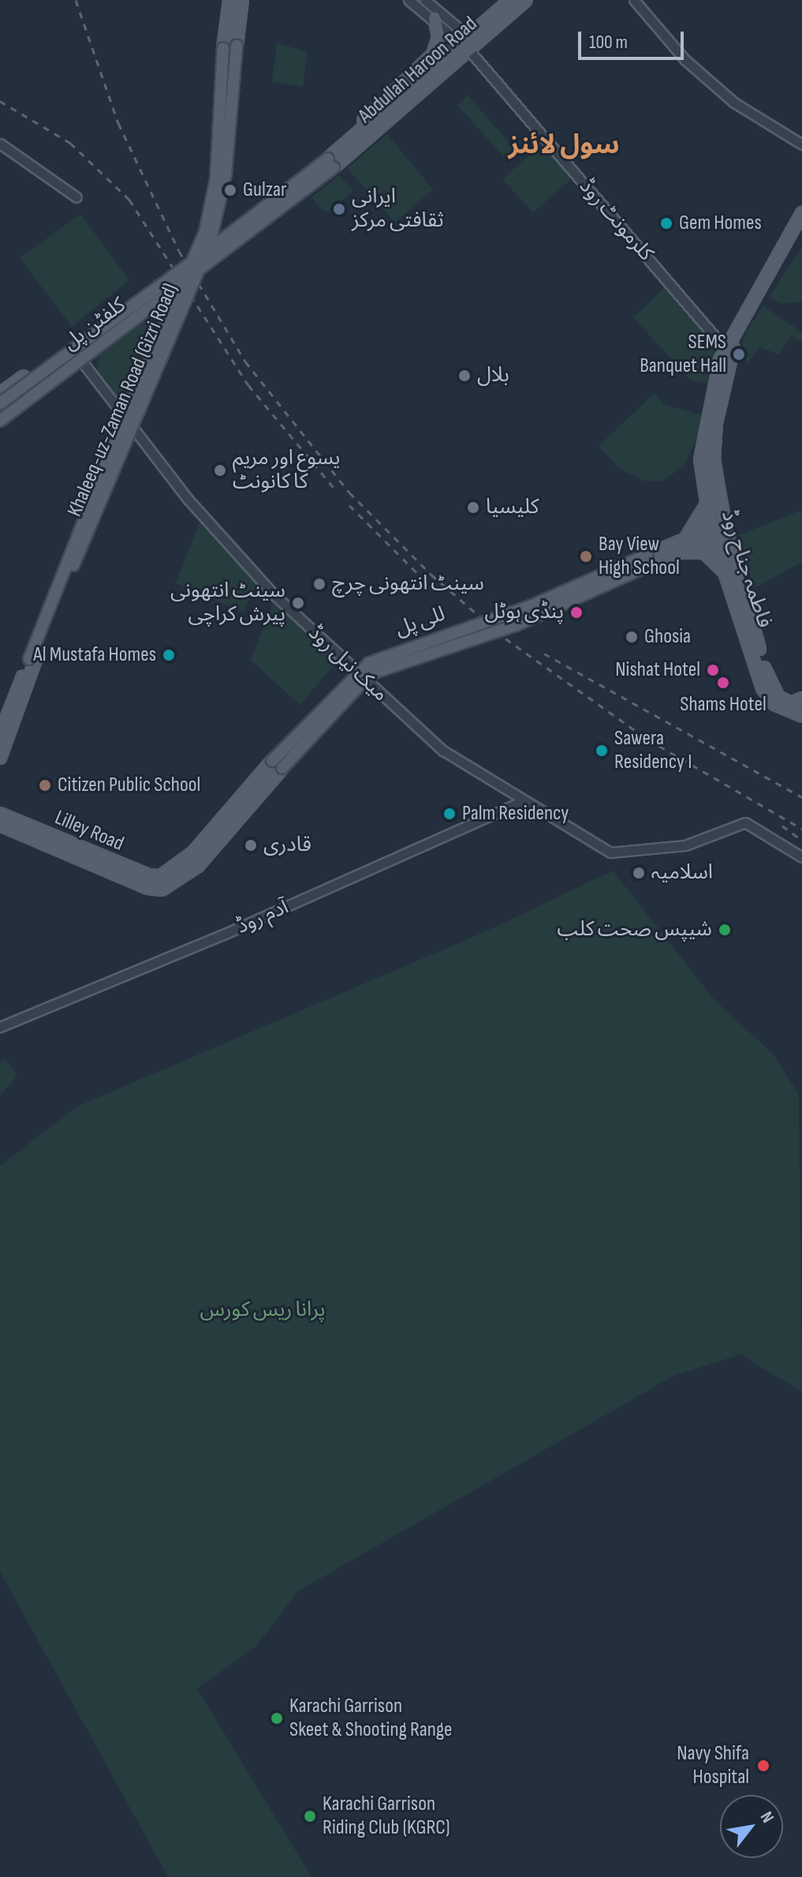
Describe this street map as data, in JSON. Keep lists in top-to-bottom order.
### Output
{
  "streets": {
    "main road": [
      "Abdullah Haroon Road",
      "کلفٹن پل",
      "Khaleeq-uz-Zaman Road (Gizri Road)",
      "فاطمہ جناح روڈ",
      "للی پل",
      "Lilley Road"
    ],
    "street": ["کلرمونٹ روڈ", "میک نیل روڈ", "آدم روڈ"]
  },
  "crossings": [
    ["Abdullah Haroon Road", "کلرمونٹ روڈ"],
    ["Abdullah Haroon Road", "کلفٹن پل"],
    ["کلرمونٹ روڈ", "فاطمہ جناح روڈ"],
    ["للی پل", "Lilley Road"],
    ["میک نیل روڈ", "آدم روڈ"]
  ],
  "districts": ["سول لائنز"],
  "parks": ["پرانا ریس کورس"],
  "places": [
    "Gulzar",
    "ایرانی ثقافتی مرکز",
    "Gem Homes",
    "SEMS Banquet Hall",
    "بلال",
    "یسوع اور مریم کا کانونٹ",
    "کلیسیا",
    "Bay View High School",
    "سینٹ انتھونی چرچ",
    "سینٹ انتھونی پیرش کراچی",
    "پنڈی ہوٹل",
    "Ghosia",
    "Al Mustafa Homes",
    "Nishat Hotel",
    "Shams Hotel",
    "Sawera Residency I",
    "Citizen Public School",
    "Palm Residency",
    "قادری",
    "اسلامیہ",
    "شیپس صحت کلب",
    "Karachi Garrison Skeet & Shooting Range",
    "Navy Shifa Hospital",
    "Karachi Garrison Riding Club (KGRC)"
  ],
  "scale_bar": "100 m",
  "north": "top right"
}
